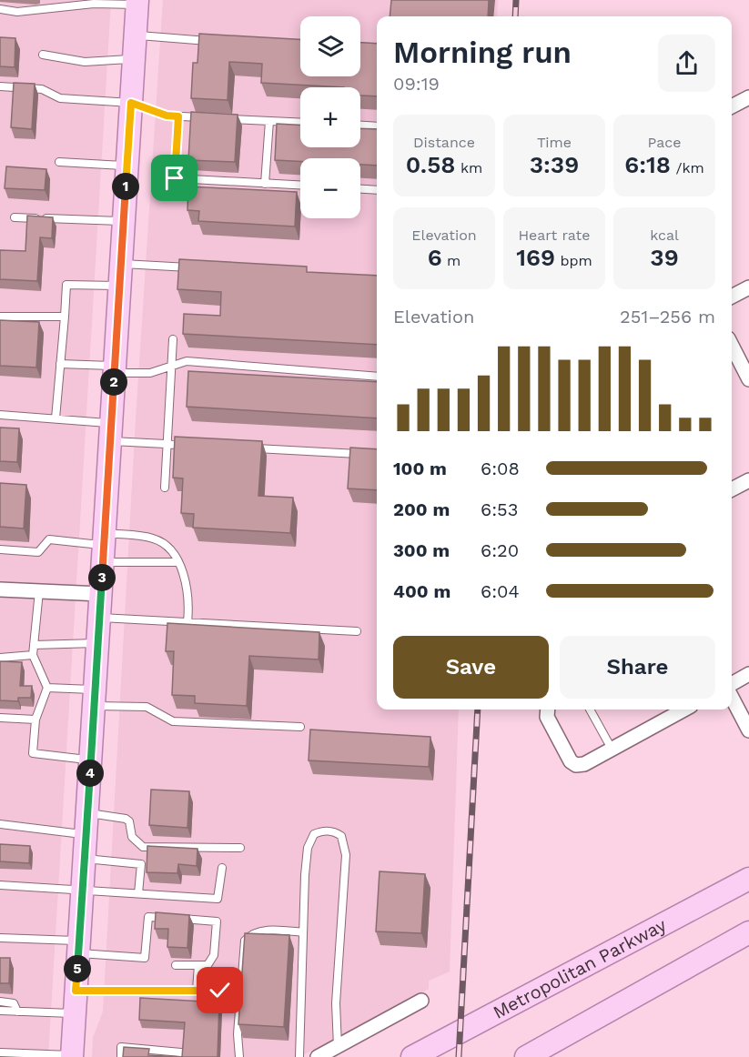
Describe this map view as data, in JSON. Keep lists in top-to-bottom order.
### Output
{
  "streets": {
    "main road": ["Metropolitan Parkway"]
  },
  "page": {
    "map_buttons": ["+", "−"],
    "heading": ["Morning run", "09:19"],
    "stats": [
      ["Distance", "0.58 km"],
      ["Time", "3:39"],
      ["Pace", "6:18 /km"],
      ["Elevation", "6 m"],
      ["Heart rate", "169 bpm"],
      ["kcal", "39"]
    ],
    "pins": [
      "1",
      "2",
      "3",
      "4",
      "5"
    ],
    "chart": ["Elevation", "251–256 m"],
    "list": [
      {
        "name": "100 m",
        "note": "6:08"
      },
      {
        "name": "200 m",
        "note": "6:53"
      },
      {
        "name": "300 m",
        "note": "6:20"
      },
      {
        "name": "400 m",
        "note": "6:04"
      }
    ],
    "buttons": ["Save", "Share"]
  }
}
